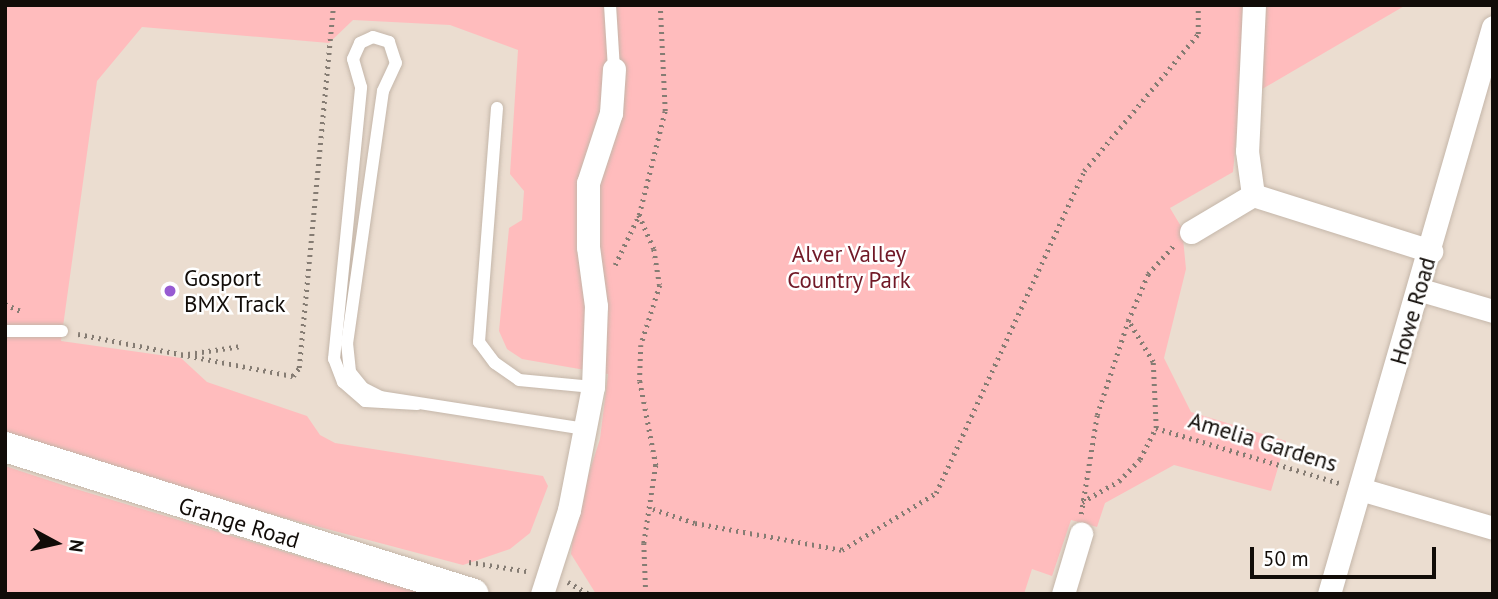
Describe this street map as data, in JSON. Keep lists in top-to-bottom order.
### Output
{
  "streets": {
    "street": ["Howe Road", "Grange Road"],
    "path": ["Amelia Gardens"]
  },
  "crossings": [
    ["Howe Road", "Amelia Gardens"]
  ],
  "parks": ["Alver Valley Country Park"],
  "places": ["Gosport BMX Track"],
  "scale_bar": "50 m",
  "north": "right"
}
